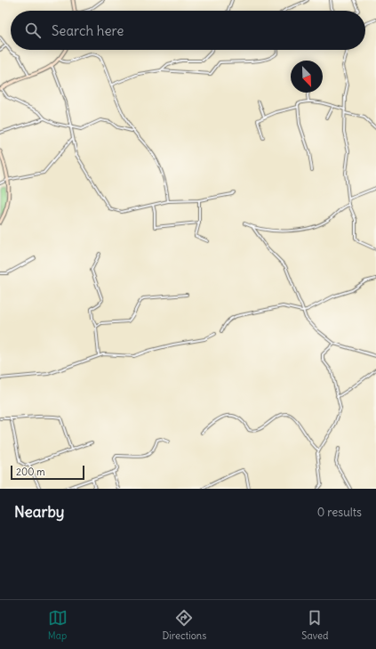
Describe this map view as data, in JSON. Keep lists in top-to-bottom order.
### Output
{
  "scale_bar": "200 m",
  "north": "bottom right",
  "page": {
    "search": "Search here",
    "scale": "200 m",
    "heading": ["Nearby", "0 results"],
    "nav": ["Map", "Directions", "Saved"]
  }
}
